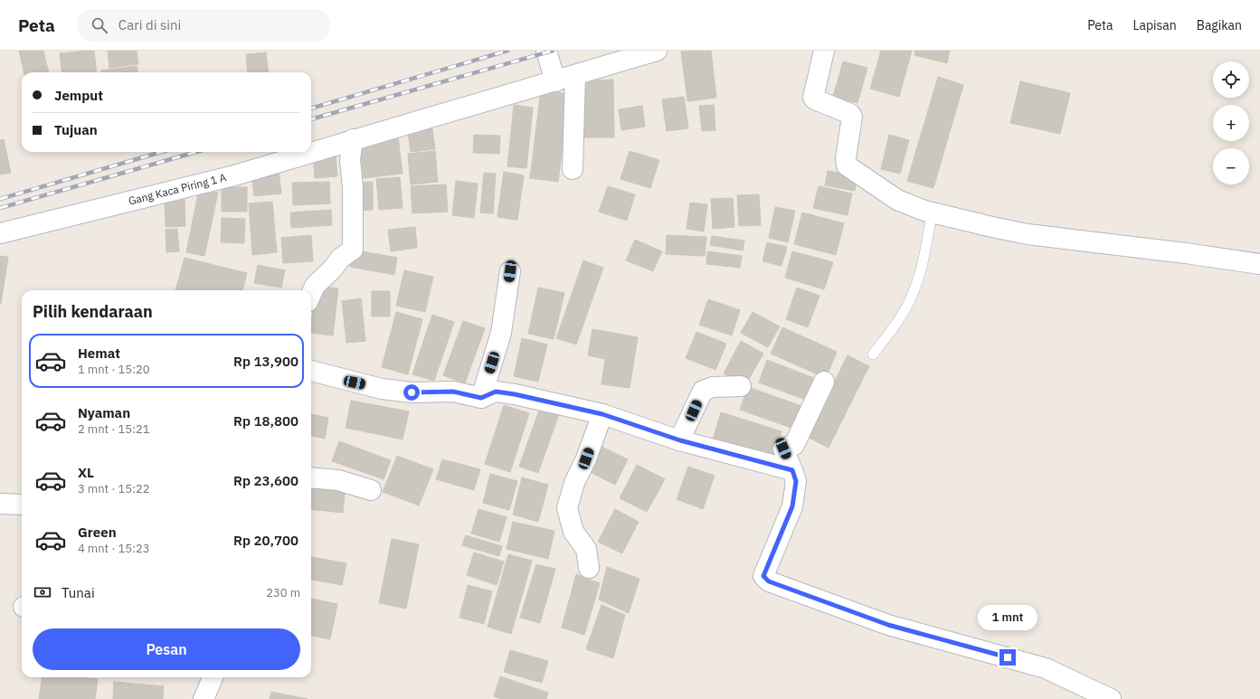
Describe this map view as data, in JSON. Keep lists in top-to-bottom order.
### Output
{
  "streets": {
    "street": ["Gang Kaca Piring 1 A"]
  },
  "page": {
    "header": "Peta",
    "search": "Cari di sini",
    "nav": ["Peta", "Lapisan", "Bagikan"],
    "map_buttons": ["+", "−"],
    "banner": ["Jemput", "Tujuan"],
    "heading": "Pilih kendaraan",
    "list": [
      {
        "name": "Hemat",
        "note": "1 mnt · 15:20",
        "value": "Rp 13,900"
      },
      {
        "name": "Nyaman",
        "note": "2 mnt · 15:21",
        "value": "Rp 18,800"
      },
      {
        "name": "XL",
        "note": "3 mnt · 15:22",
        "value": "Rp 23,600"
      },
      {
        "name": "Green",
        "note": "4 mnt · 15:23",
        "value": "Rp 20,700"
      }
    ],
    "pay": ["Tunai", "230 m"],
    "bubble": "1 mnt",
    "buttons": "Pesan"
  }
}
